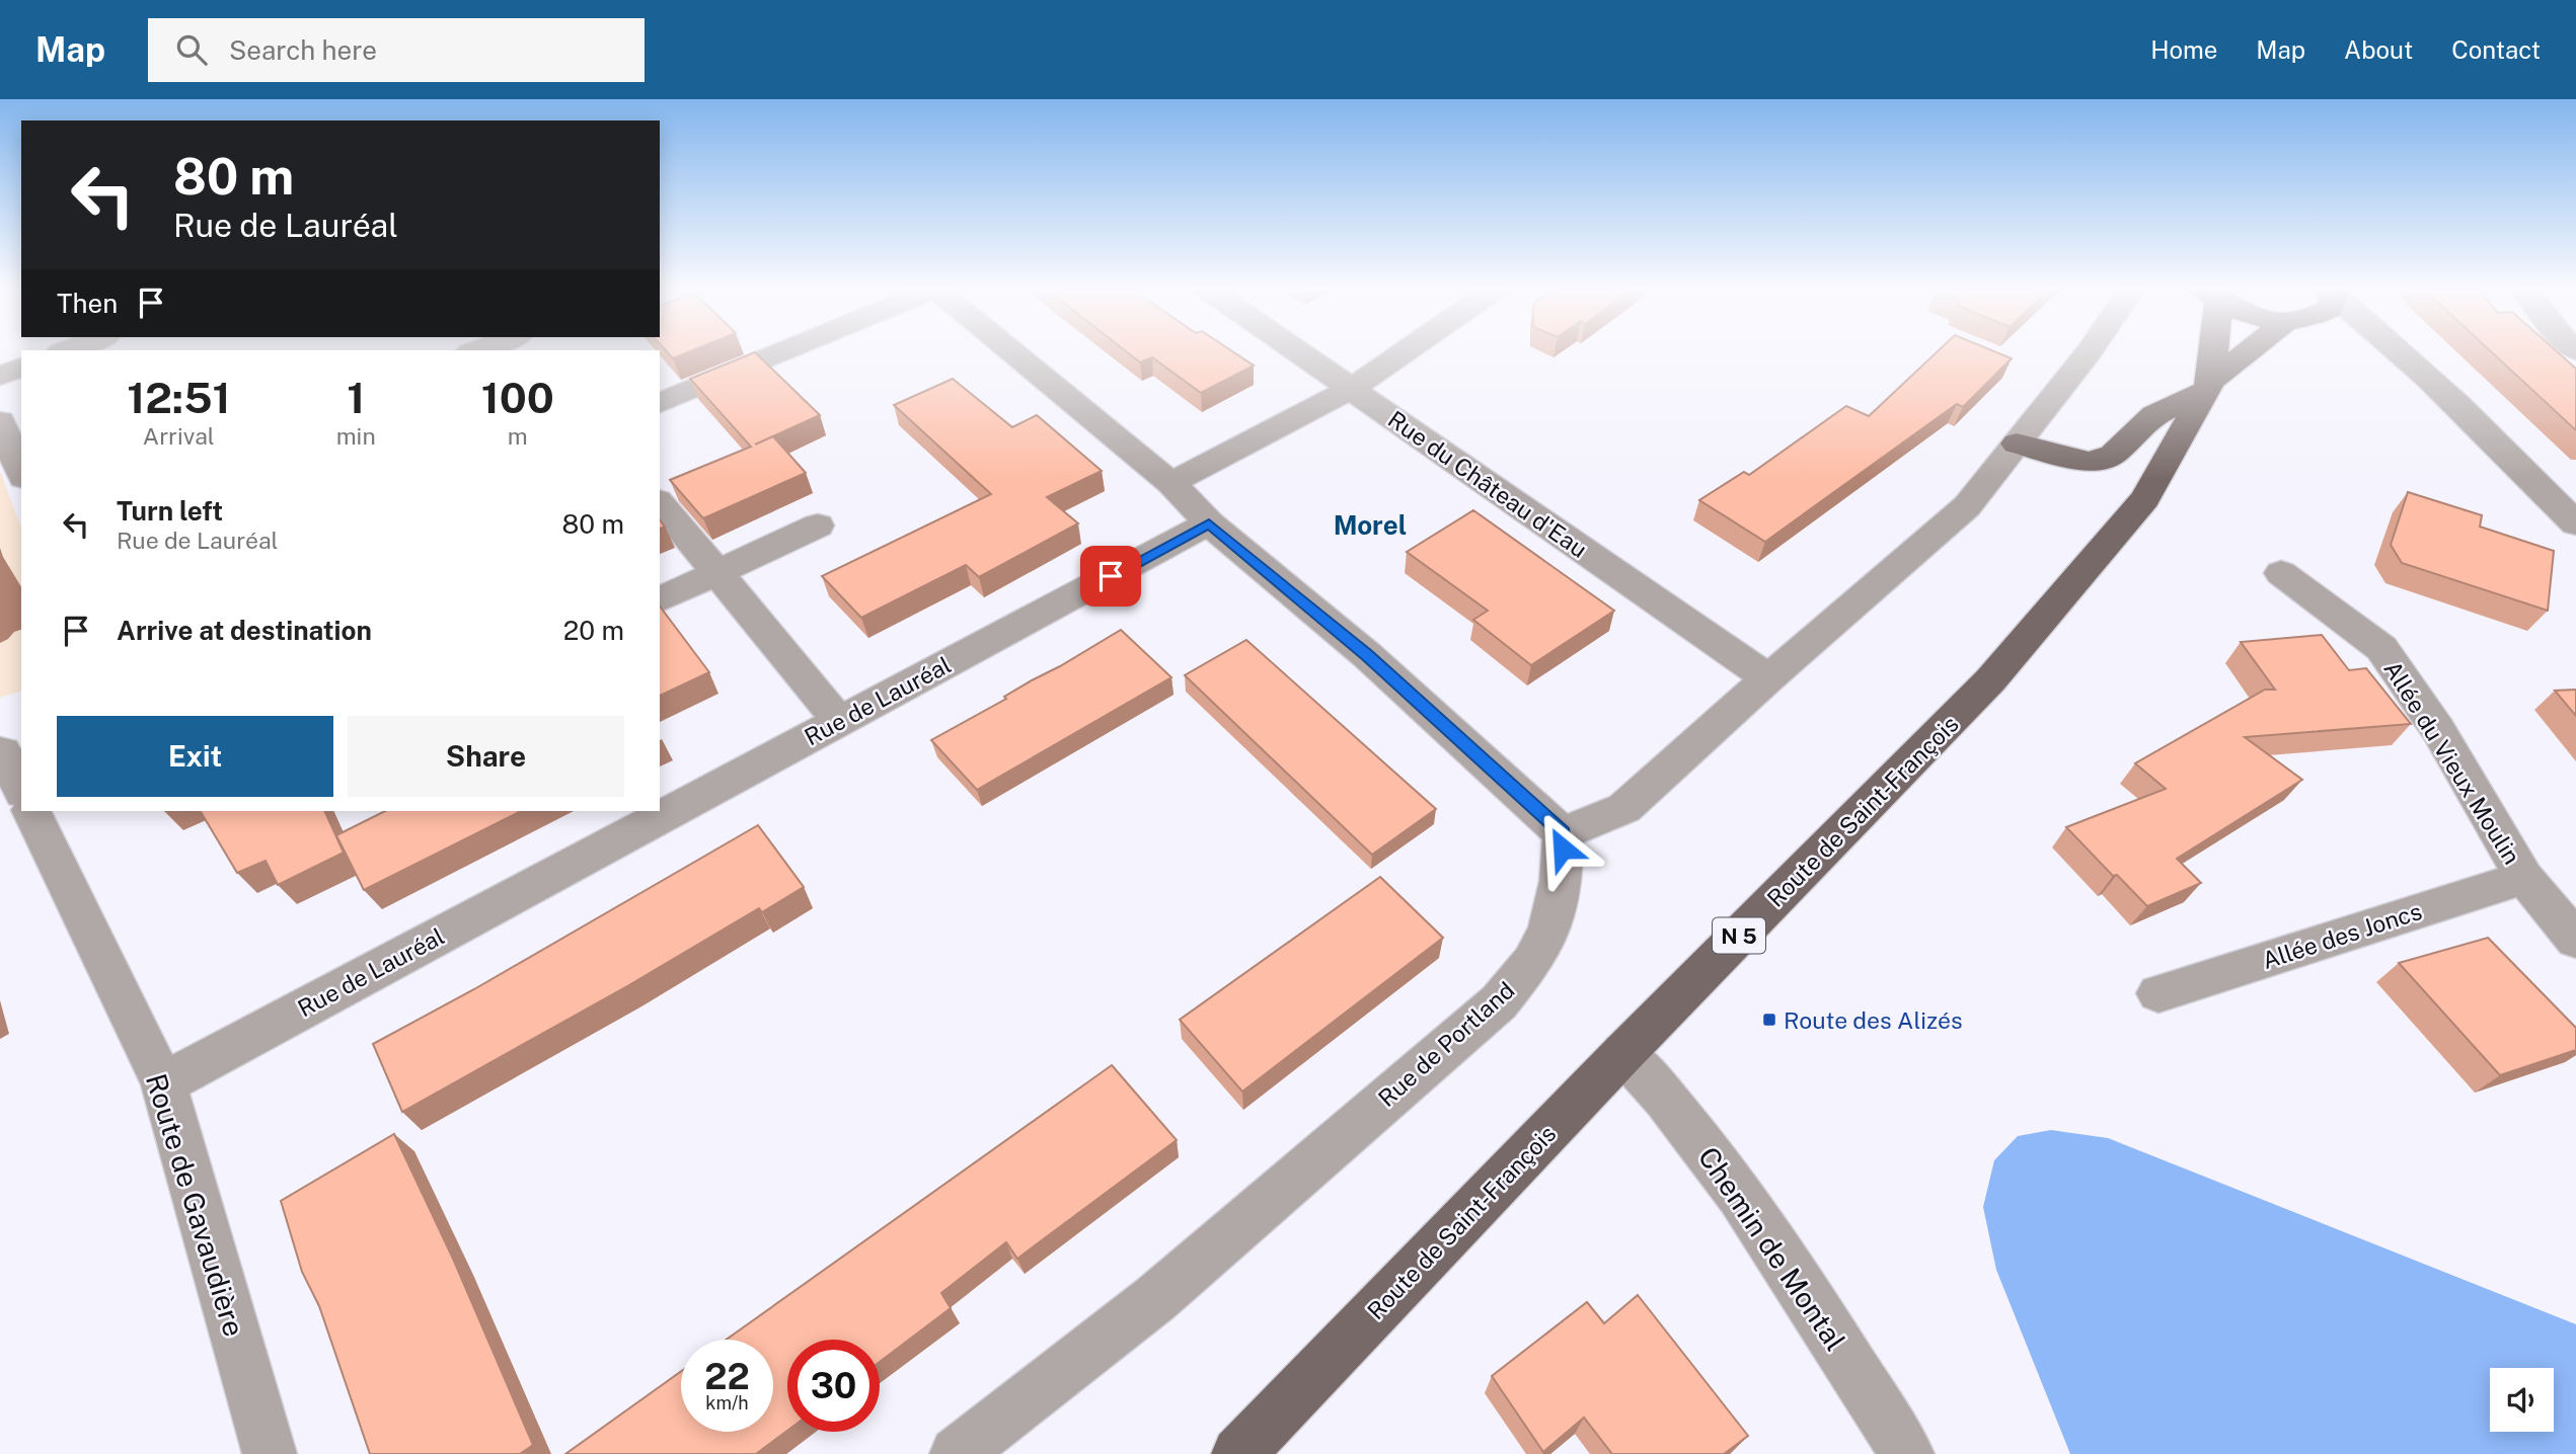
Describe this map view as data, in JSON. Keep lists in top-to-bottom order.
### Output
{
  "streets": {
    "main road": ["Route de Saint-François", "N 5"],
    "street": [
      "Rue du Château d'Eau",
      "Rue de Lauréal",
      "Allée du Vieux Moulin",
      "Allée des Joncs",
      "Rue de Portland",
      "Route de Gavaudière",
      "Chemin de Montal"
    ]
  },
  "crossings": [
    ["Rue de Lauréal", "Route de Gavaudière"],
    ["Allée du Vieux Moulin", "Allée des Joncs"],
    ["Route de Saint-François", "Chemin de Montal"]
  ],
  "districts": ["Morel"],
  "places": {
    "transit": ["Route des Alizés"]
  },
  "page": {
    "header": "Map",
    "search": "Search here",
    "nav": [
      "Home",
      "Map",
      "About",
      "Contact"
    ],
    "turn": ["80 m", "Rue de Lauréal"],
    "then": "Then",
    "eta": [
      "12:51",
      "Arrival",
      "1",
      "min",
      "100",
      "m"
    ],
    "list": [
      {
        "name": "Turn left",
        "note": "Rue de Lauréal",
        "value": "80 m"
      },
      {
        "name": "Arrive at destination",
        "value": "20 m"
      }
    ],
    "buttons": ["Exit", "Share"],
    "speed": "22 km/h",
    "limit": "30"
  }
}
